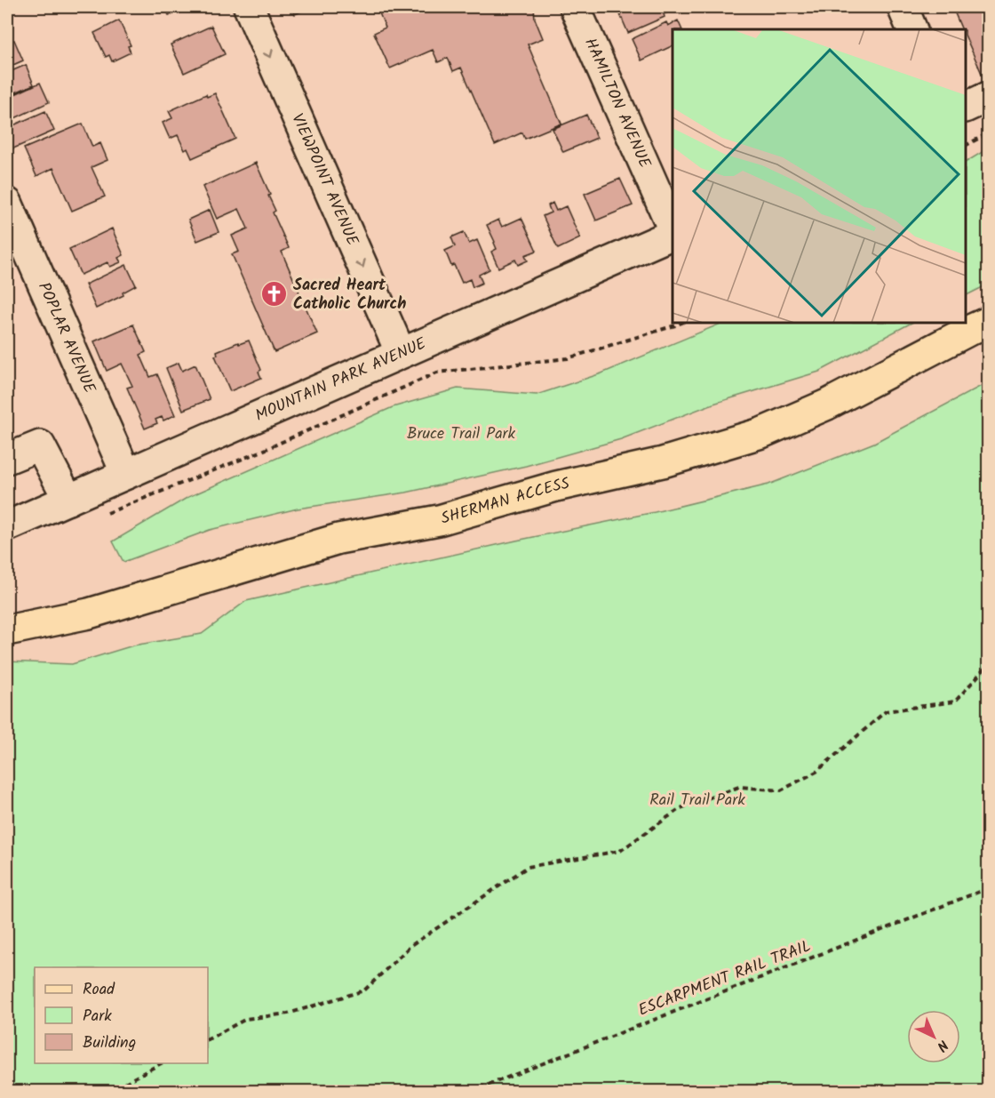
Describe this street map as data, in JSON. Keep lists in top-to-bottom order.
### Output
{
  "streets": {
    "main road": ["SHERMAN ACCESS"],
    "street": [
      "HAMILTON AVENUE",
      "VIEWPOINT AVENUE",
      "POPLAR AVENUE",
      "MOUNTAIN PARK AVENUE"
    ],
    "path": ["ESCARPMENT RAIL TRAIL"]
  },
  "crossings": [
    ["VIEWPOINT AVENUE", "MOUNTAIN PARK AVENUE"],
    ["POPLAR AVENUE", "MOUNTAIN PARK AVENUE"]
  ],
  "one_way": ["VIEWPOINT AVENUE"],
  "parks": ["Bruce Trail Park", "Rail Trail Park"],
  "places": {
    "church": ["Sacred Heart Catholic Church"]
  },
  "legend": ["Road", "Park", "Building"],
  "north": "bottom right"
}
